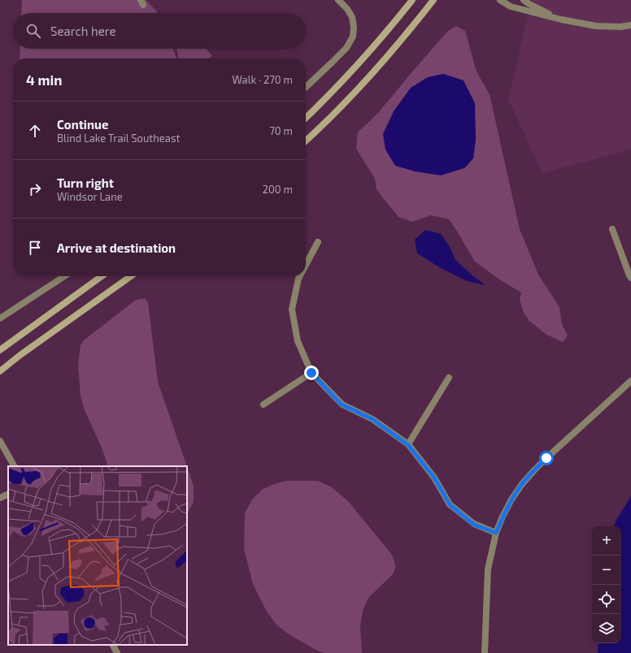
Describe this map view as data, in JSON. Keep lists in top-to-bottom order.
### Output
{
  "page": {
    "search": "Search here",
    "heading": ["4 min", "Walk · 270 m"],
    "list": [
      ["Continue", "Blind Lake Trail Southeast", "70 m"],
      ["Turn right", "Windsor Lane", "200 m"],
      "Arrive at destination"
    ],
    "map_buttons": ["+", "−"]
  }
}
